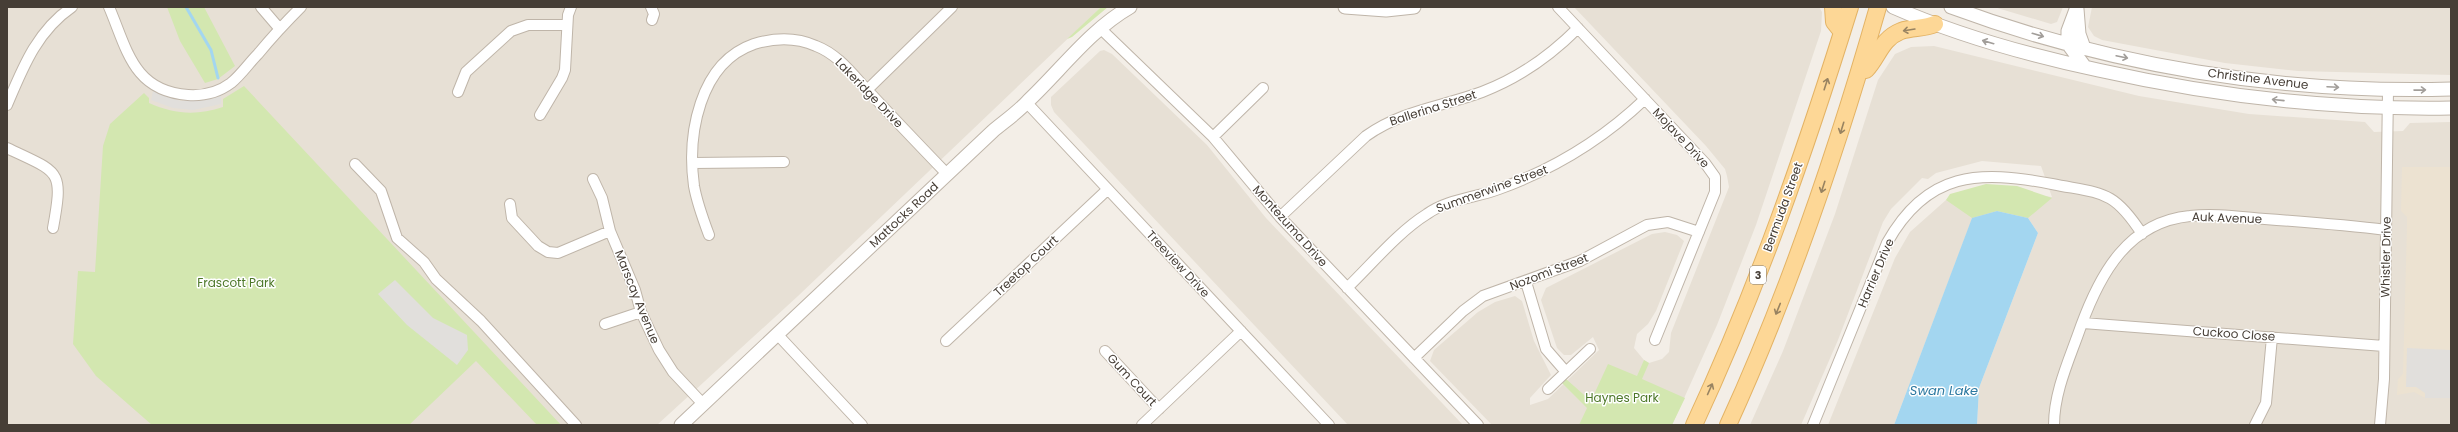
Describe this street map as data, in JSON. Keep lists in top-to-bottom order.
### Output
{
  "streets": {
    "main road": ["Bermuda Street", "3"],
    "street": [
      "Christine Avenue",
      "Lakeridge Drive",
      "Ballerina Street",
      "Mojave Drive",
      "Summerwine Street",
      "Mattocks Road",
      "Auk Avenue",
      "Montezuma Drive",
      "Whistler Drive",
      "Treeview Drive",
      "Treetop Court",
      "Nozomi Street",
      "Harrier Drive",
      "Marscay Avenue",
      "Cuckoo Close",
      "Gum Court"
    ]
  },
  "crossings": [
    ["Christine Avenue", "Whistler Drive"],
    ["Lakeridge Drive", "Mattocks Road"],
    ["Ballerina Street", "Mojave Drive"],
    ["Ballerina Street", "Montezuma Drive"],
    ["Mojave Drive", "Summerwine Street"],
    ["Mojave Drive", "Nozomi Street"],
    ["Summerwine Street", "Montezuma Drive"],
    ["Mattocks Road", "Montezuma Drive"],
    ["Mattocks Road", "Treeview Drive"],
    ["Mattocks Road", "Marscay Avenue"],
    ["Auk Avenue", "Whistler Drive"],
    ["Auk Avenue", "Harrier Drive"],
    ["Auk Avenue", "Cuckoo Close"],
    ["Montezuma Drive", "Nozomi Street"],
    ["Whistler Drive", "Cuckoo Close"],
    ["Treeview Drive", "Treetop Court"]
  ],
  "water": ["Swan Lake"],
  "parks": ["Frascott Park", "Haynes Park"]
}
